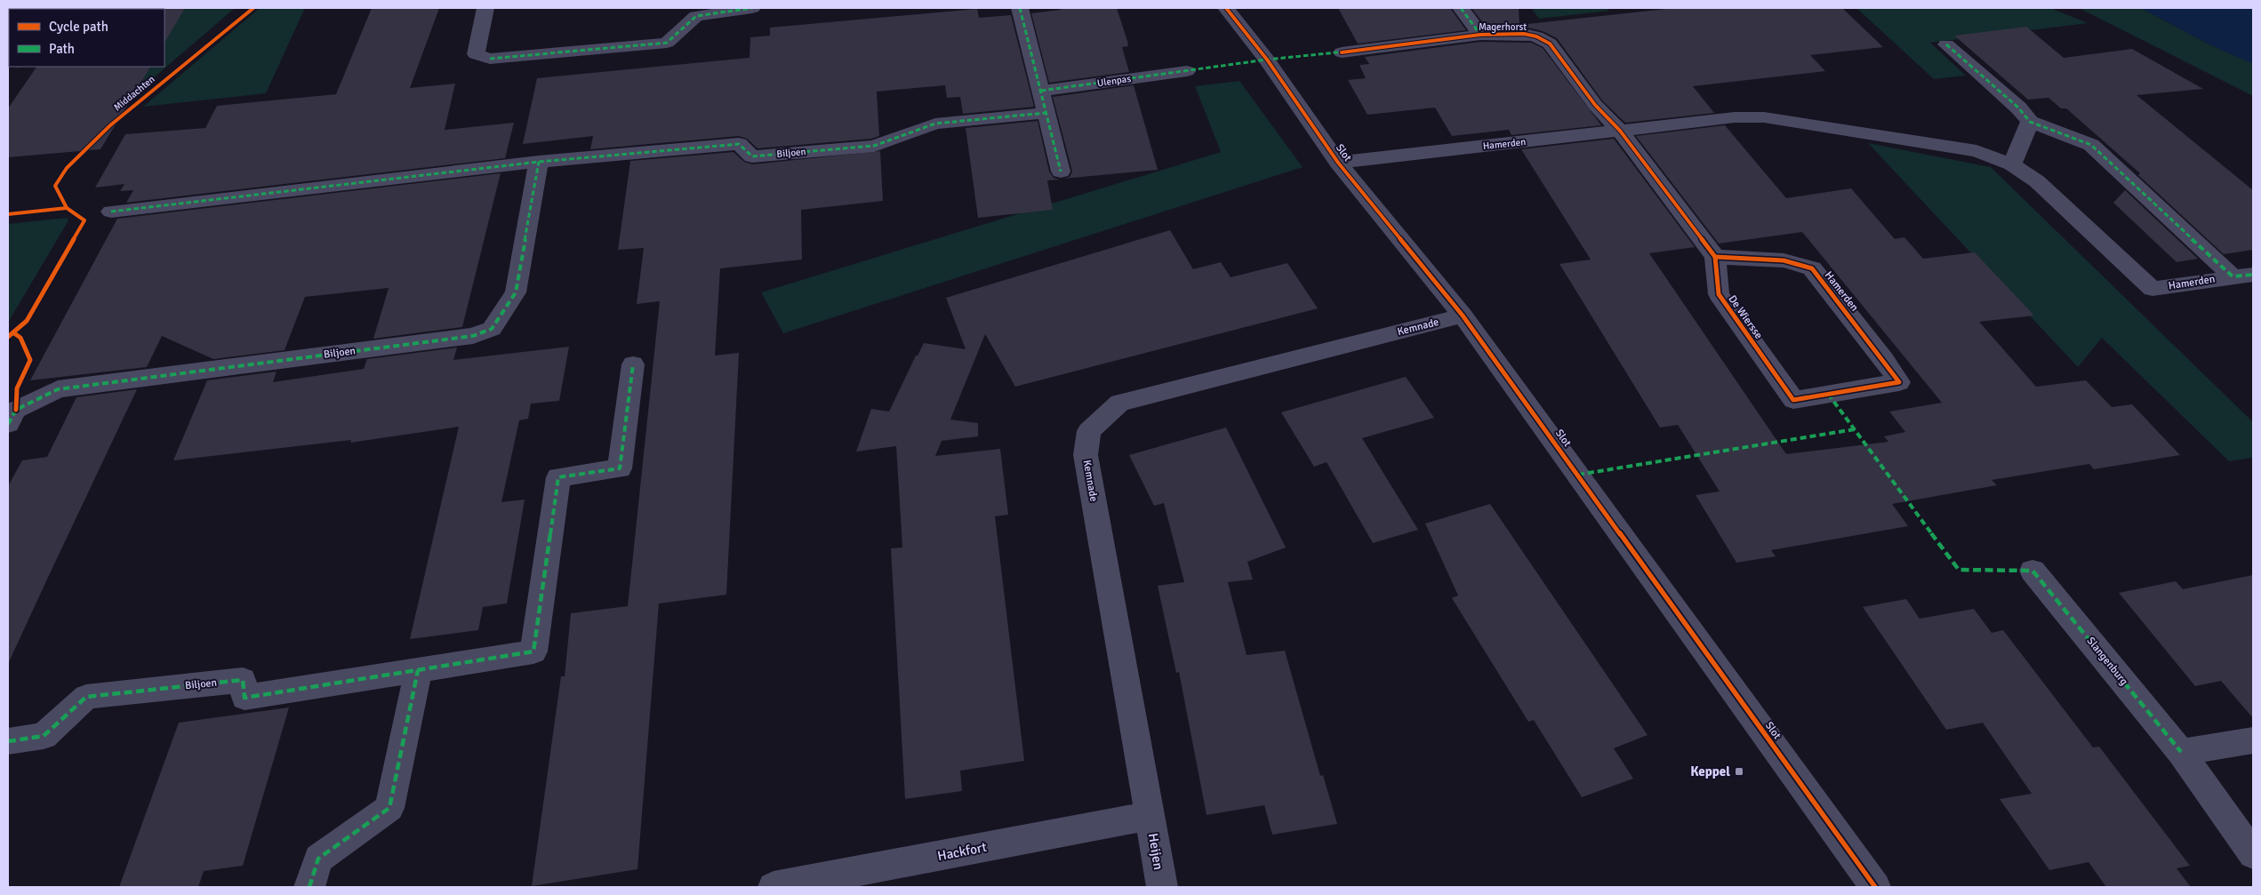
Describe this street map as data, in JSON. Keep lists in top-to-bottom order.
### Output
{
  "streets": {
    "street": [
      "Magerhorst",
      "Ulenpas",
      "Hamerden",
      "Biljoen",
      "Slot",
      "De Wiersse",
      "Kemnade",
      "Slangenburg",
      "Hackfort",
      "Heijen"
    ],
    "cycle path": ["Middachten"]
  },
  "crossings": [
    ["Magerhorst", "Hamerden"],
    ["Hamerden", "Slot"],
    ["Hamerden", "De Wiersse"],
    ["Slot", "Kemnade"],
    ["Kemnade", "Hackfort"],
    ["Kemnade", "Heijen"],
    ["Hackfort", "Heijen"]
  ],
  "places": {
    "transit": ["Keppel"]
  },
  "legend": ["Cycle path", "Path"]
}
